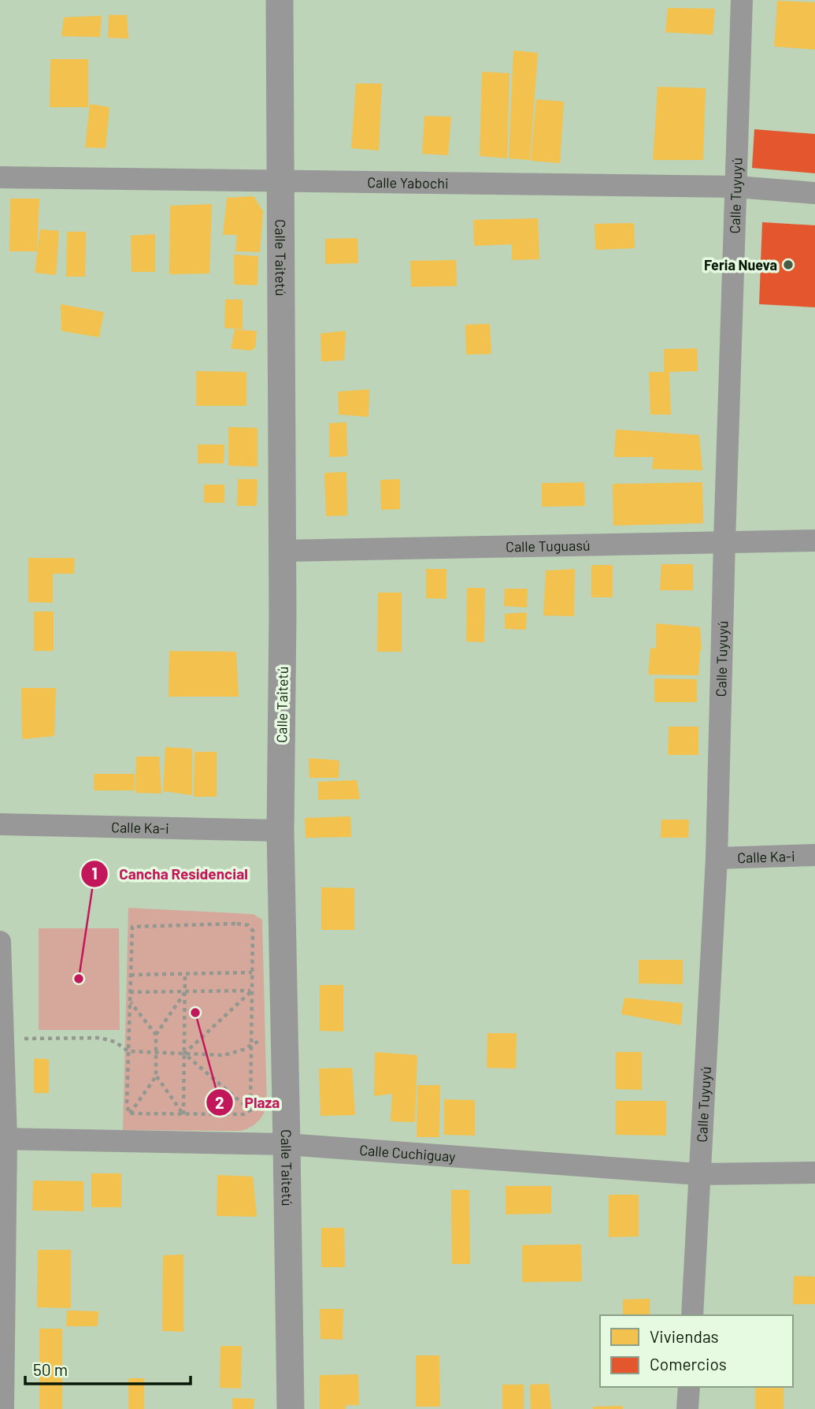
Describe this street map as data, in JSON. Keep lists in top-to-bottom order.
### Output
{
  "streets": {
    "street": [
      "Calle Yabochi",
      "Calle Tuyuyú",
      "Calle Taitetú",
      "Calle Tuguasú",
      "Calle Ka-i",
      "Calle Cuchiguay"
    ]
  },
  "crossings": [
    ["Calle Yabochi", "Calle Tuyuyú"],
    ["Calle Yabochi", "Calle Taitetú"],
    ["Calle Tuyuyú", "Calle Tuguasú"],
    ["Calle Tuyuyú", "Calle Ka-i"],
    ["Calle Tuyuyú", "Calle Cuchiguay"],
    ["Calle Taitetú", "Calle Tuguasú"],
    ["Calle Taitetú", "Calle Ka-i"],
    ["Calle Taitetú", "Calle Cuchiguay"]
  ],
  "places": ["Feria Nueva", "Cancha Residencial", "Plaza"],
  "legend": ["Viviendas", "Comercios"],
  "scale_bar": "50 m"
}
